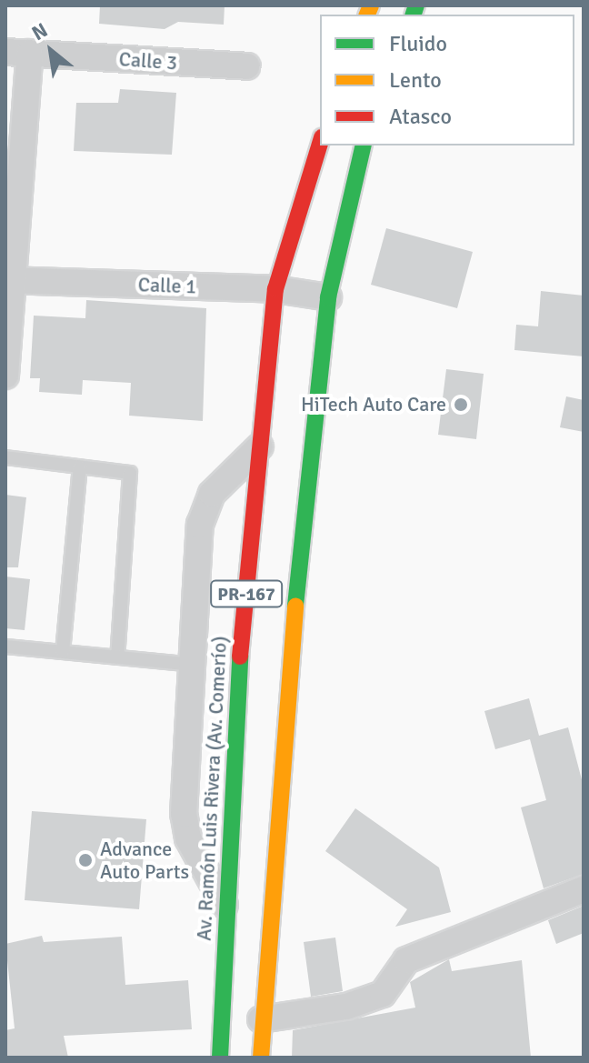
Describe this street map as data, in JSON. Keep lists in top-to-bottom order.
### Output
{
  "streets": {
    "main road": ["PR-167", "Av. Ramón Luis Rivera (Av. Comerío)"],
    "street": ["Calle 3", "Calle 1"]
  },
  "crossings": [
    ["Calle 1", "PR-167"],
    ["Calle 1", "Av. Ramón Luis Rivera (Av. Comerío)"]
  ],
  "places": ["HiTech Auto Care", "Advance Auto Parts"],
  "legend": ["Fluido", "Lento", "Atasco"],
  "north": "top left"
}
